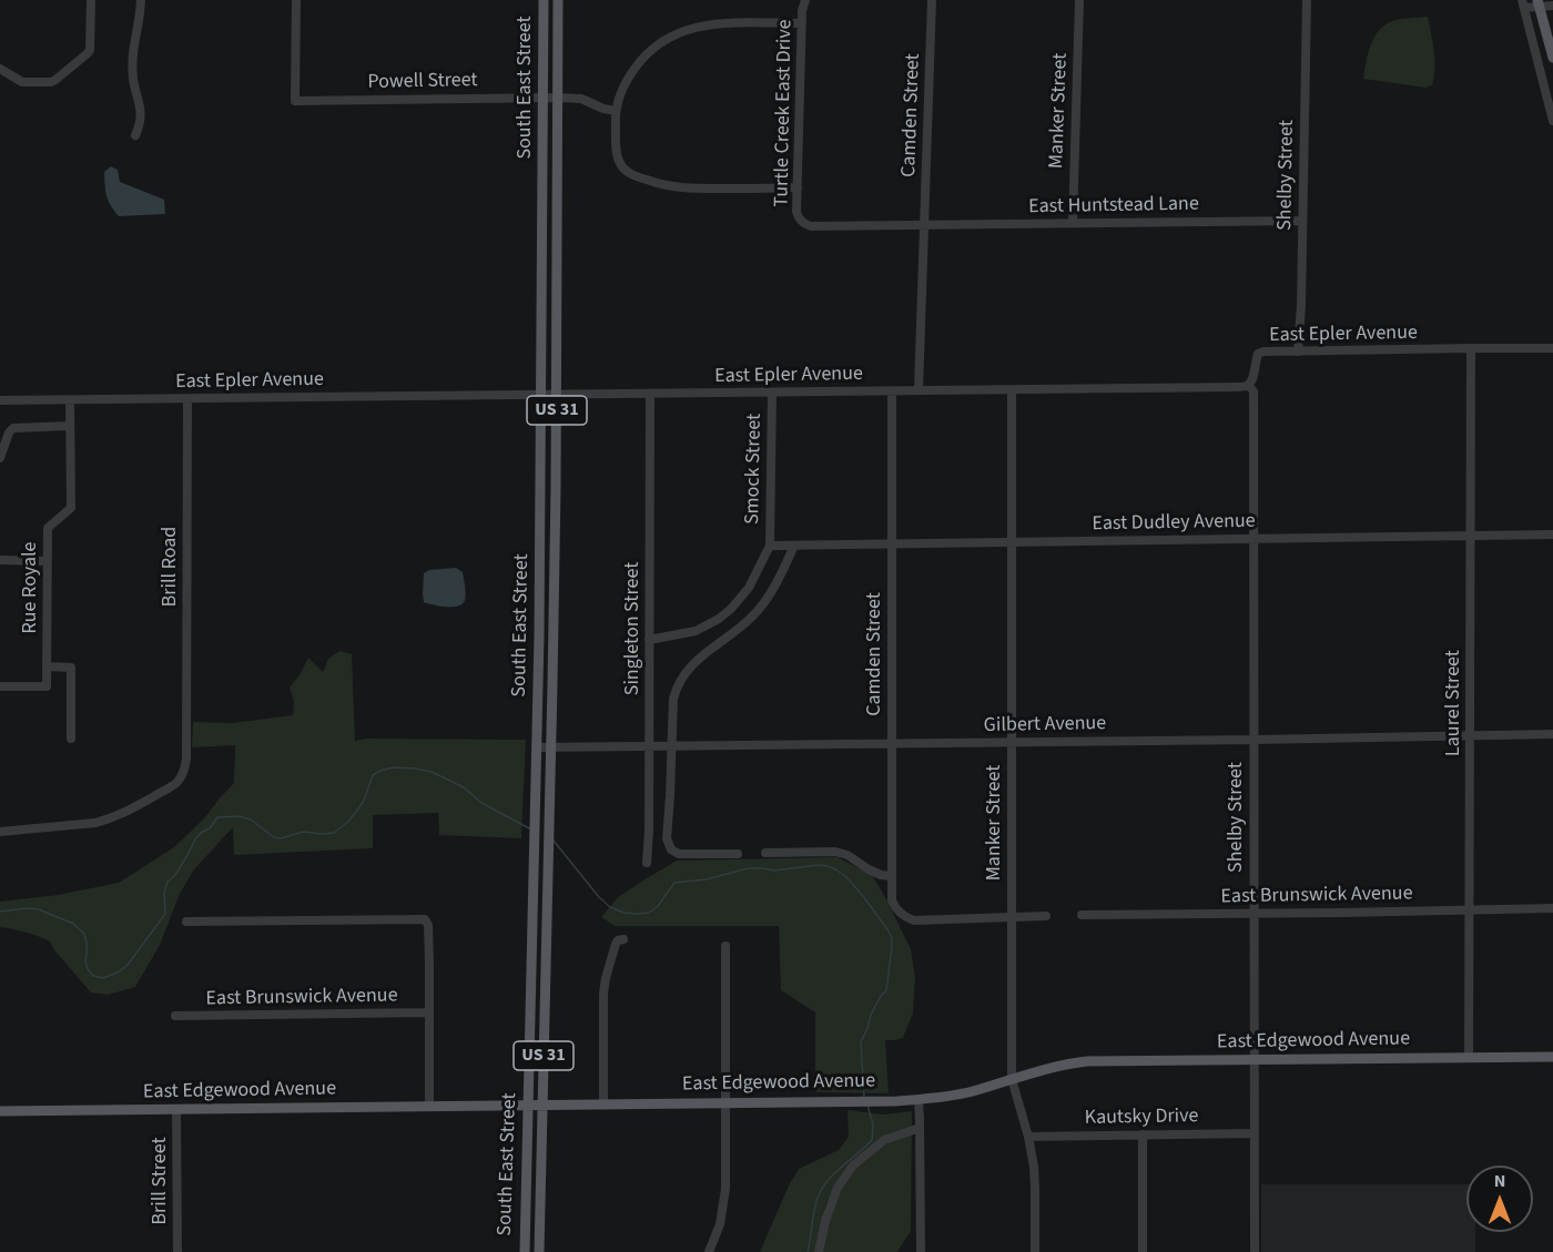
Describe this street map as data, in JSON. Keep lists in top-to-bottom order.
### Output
{
  "streets": {
    "main road": ["South East Street", "US 31", "East Edgewood Avenue"],
    "street": [
      "Powell Street",
      "Manker Street",
      "Turtle Creek East Drive",
      "Camden Street",
      "Shelby Street",
      "East Huntstead Lane",
      "East Epler Avenue",
      "Smock Street",
      "East Dudley Avenue",
      "Brill Road",
      "Rue Royale",
      "Singleton Street",
      "Laurel Street",
      "Gilbert Avenue",
      "East Brunswick Avenue",
      "Kautsky Drive",
      "Brill Street"
    ]
  },
  "crossings": [
    ["Powell Street", "South East Street"],
    ["Powell Street", "Turtle Creek East Drive"],
    ["South East Street", "East Epler Avenue"],
    ["South East Street", "Gilbert Avenue"],
    ["South East Street", "East Edgewood Avenue"],
    ["Manker Street", "Camden Street"],
    ["Manker Street", "East Huntstead Lane"],
    ["Manker Street", "East Epler Avenue"],
    ["Manker Street", "East Dudley Avenue"],
    ["Manker Street", "Gilbert Avenue"],
    ["Manker Street", "East Edgewood Avenue"],
    ["Manker Street", "Kautsky Drive"],
    ["Turtle Creek East Drive", "Camden Street"],
    ["Turtle Creek East Drive", "East Huntstead Lane"],
    ["Camden Street", "East Huntstead Lane"],
    ["Camden Street", "East Epler Avenue"],
    ["Camden Street", "East Dudley Avenue"],
    ["Camden Street", "Gilbert Avenue"],
    ["Shelby Street", "East Huntstead Lane"],
    ["Shelby Street", "East Epler Avenue"],
    ["Shelby Street", "East Dudley Avenue"],
    ["Shelby Street", "Gilbert Avenue"],
    ["Shelby Street", "East Brunswick Avenue"],
    ["Shelby Street", "East Edgewood Avenue"],
    ["Shelby Street", "Kautsky Drive"],
    ["East Epler Avenue", "Smock Street"],
    ["East Epler Avenue", "Brill Road"],
    ["East Epler Avenue", "Rue Royale"],
    ["East Epler Avenue", "Singleton Street"],
    ["East Epler Avenue", "Laurel Street"],
    ["Smock Street", "East Dudley Avenue"],
    ["East Dudley Avenue", "Laurel Street"],
    ["Singleton Street", "Gilbert Avenue"],
    ["Laurel Street", "Gilbert Avenue"],
    ["Laurel Street", "East Brunswick Avenue"],
    ["Laurel Street", "East Edgewood Avenue"],
    ["East Edgewood Avenue", "Brill Street"]
  ],
  "north": "top"
}
